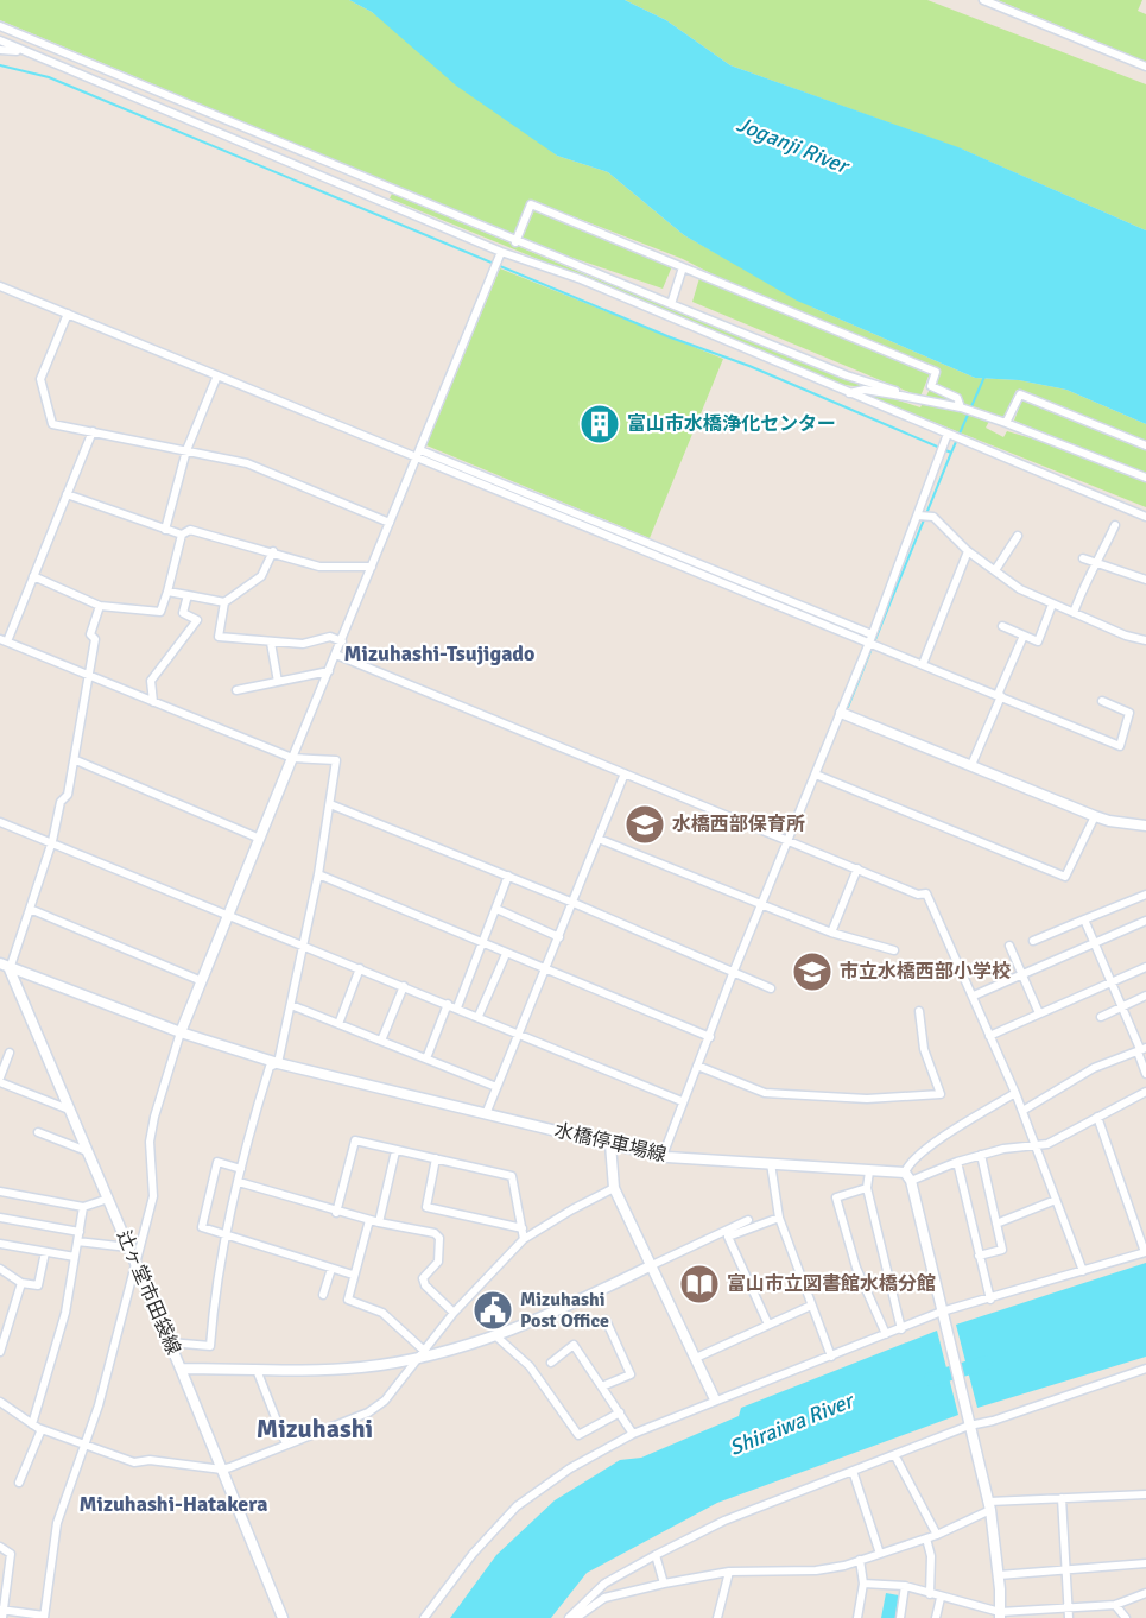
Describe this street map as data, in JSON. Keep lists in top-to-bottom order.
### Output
{
  "streets": {
    "main road": ["水橋停車場線", "辻ヶ堂市田袋線"]
  },
  "crossings": [
    ["水橋停車場線", "辻ヶ堂市田袋線"]
  ],
  "districts": ["Mizuhashi-Tsujigado", "Mizuhashi", "Mizuhashi-Hatakera"],
  "water": ["Joganji River", "Shiraiwa River"],
  "places": {
    "building": ["富山市水橋浄化センター"],
    "school or university": ["水橋西部保育所", "市立水橋西部小学校"],
    "library": ["富山市立図書館水橋分館"],
    "public building": ["Mizuhashi Post Office"]
  }
}
